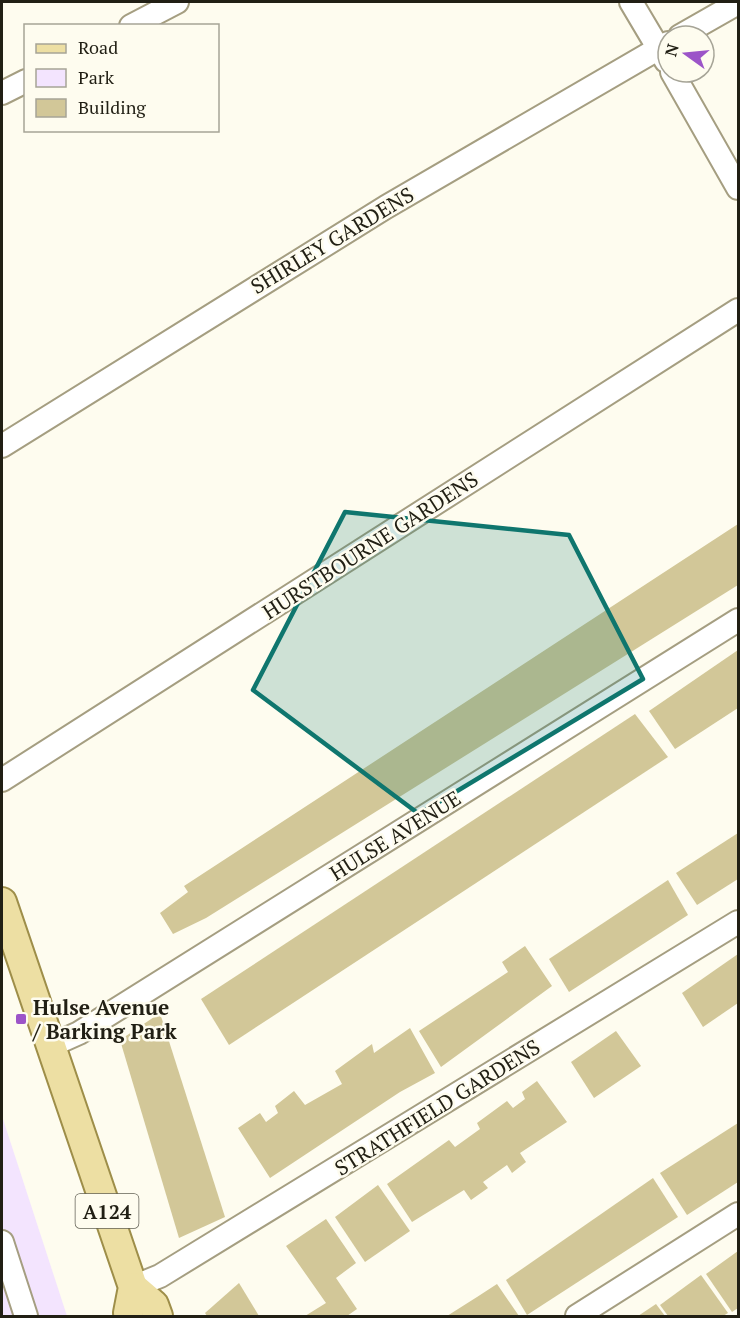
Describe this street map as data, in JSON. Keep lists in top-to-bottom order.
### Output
{
  "streets": {
    "main road": ["A124"],
    "street": [
      "SHIRLEY GARDENS",
      "HURSTBOURNE GARDENS",
      "HULSE AVENUE",
      "STRATHFIELD GARDENS"
    ]
  },
  "crossings": [
    ["HULSE AVENUE", "A124"],
    ["STRATHFIELD GARDENS", "A124"]
  ],
  "places": {
    "transit": ["Hulse Avenue / Barking Park"]
  },
  "legend": ["Road", "Park", "Building"],
  "north": "left"
}
